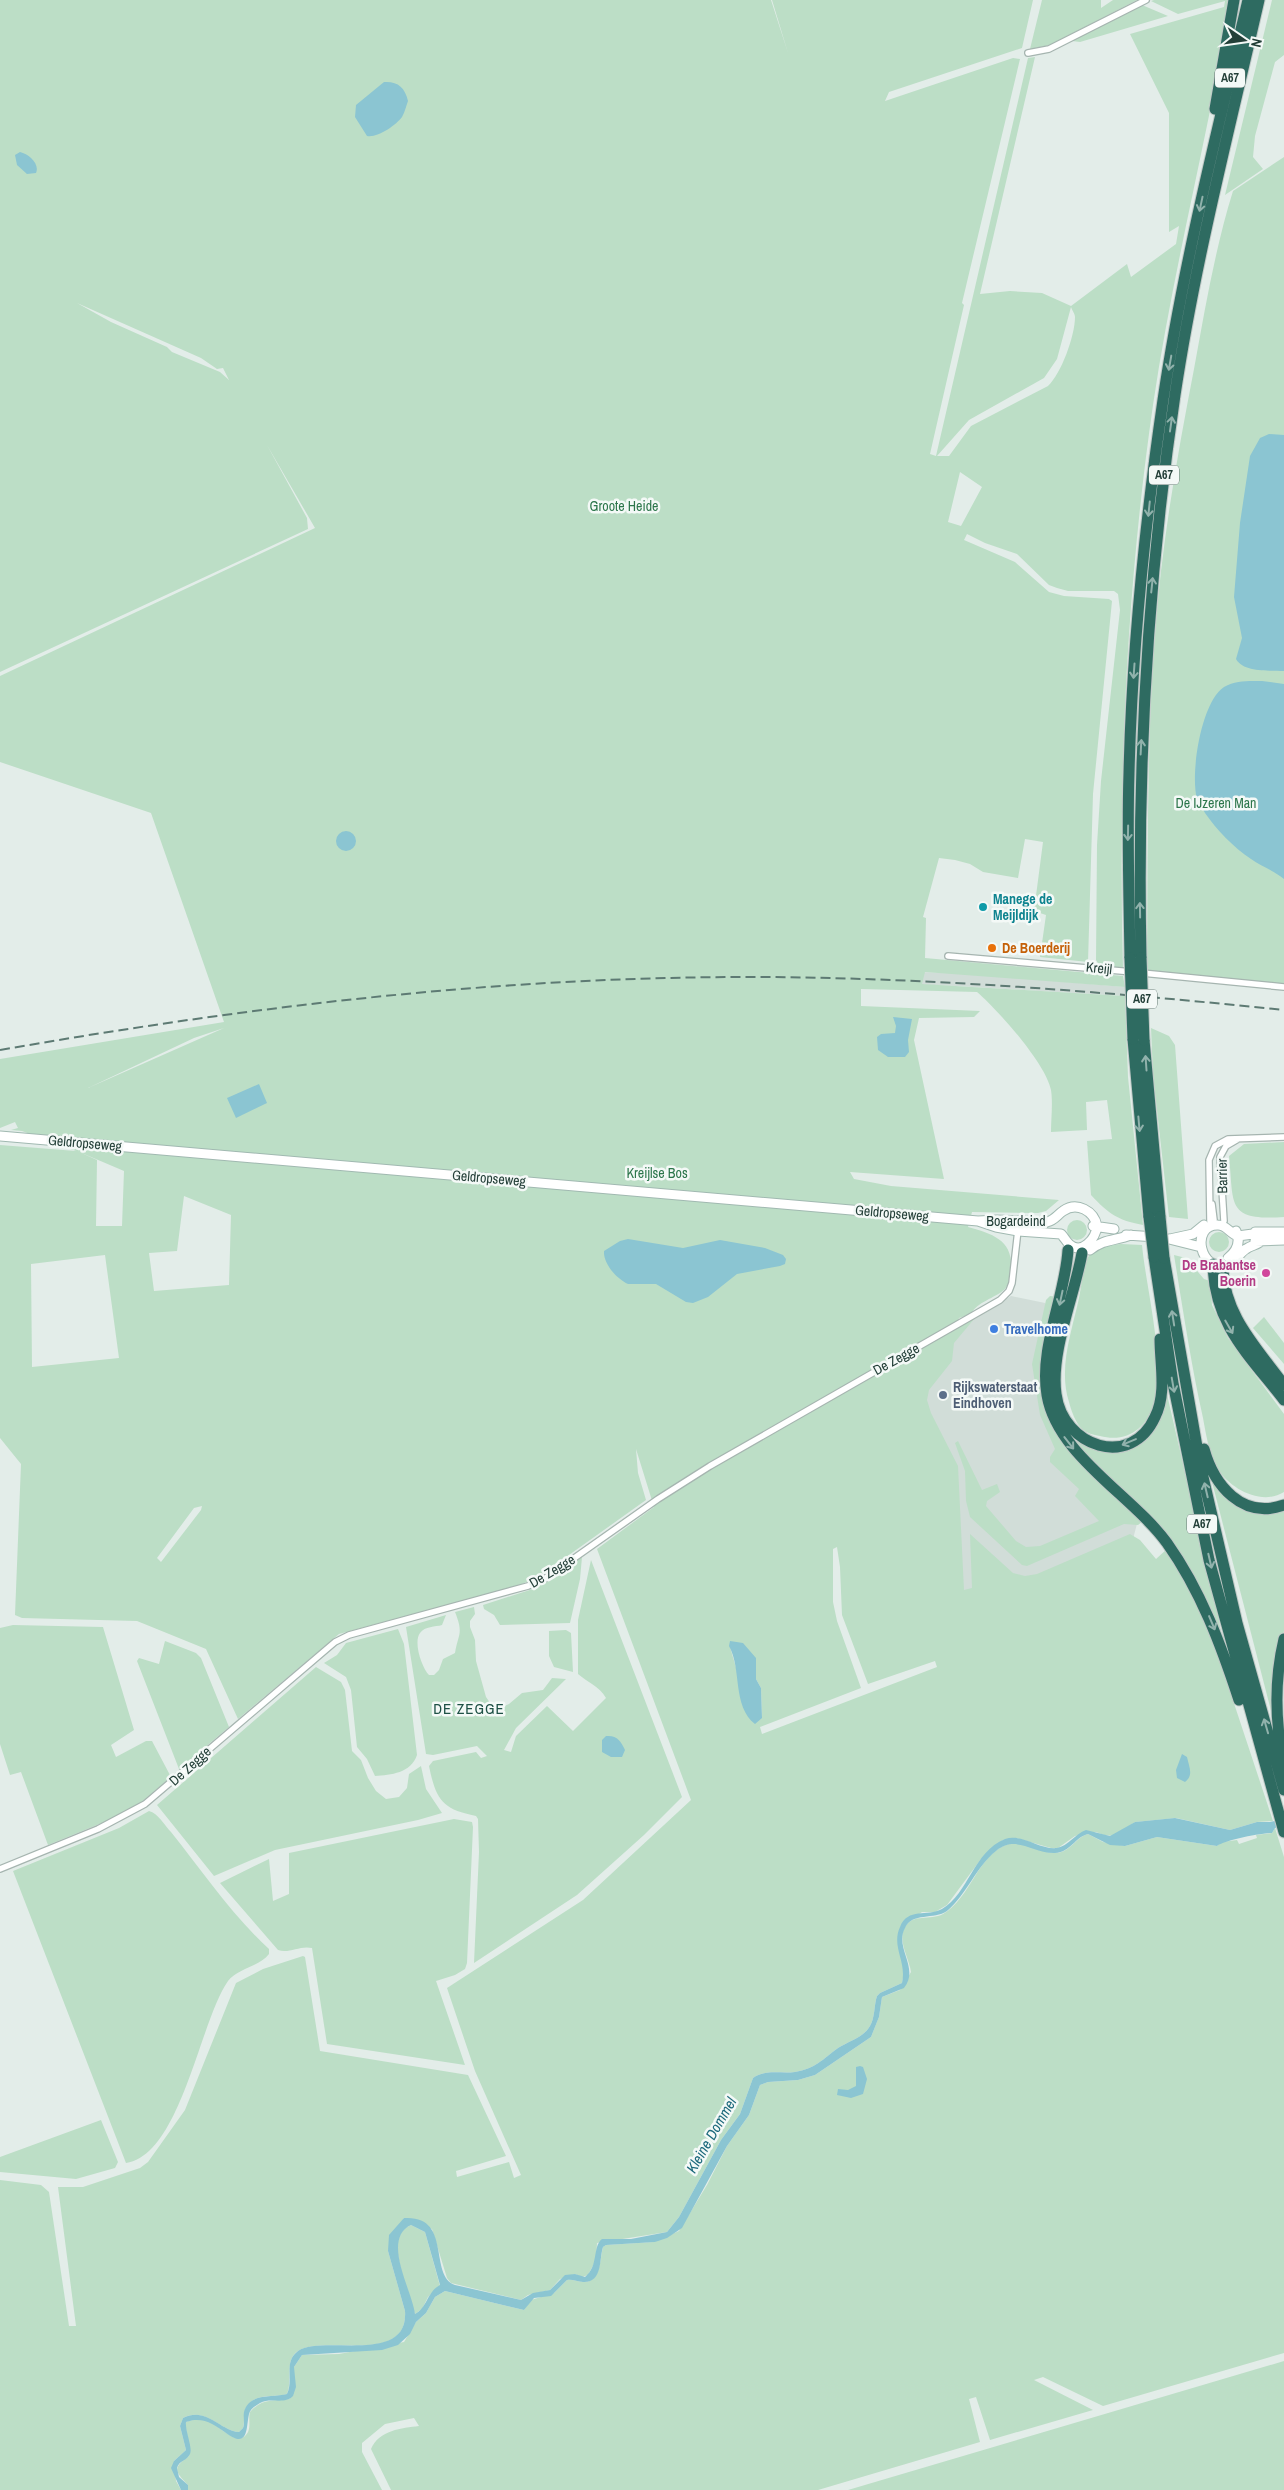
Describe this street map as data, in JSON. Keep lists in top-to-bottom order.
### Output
{
  "streets": {
    "highway": ["A67"],
    "main road": ["Geldropseweg", "Bogardeind"],
    "street": ["Kreijl", "Barrier", "De Zegge"]
  },
  "crossings": [
    ["A67", "Bogardeind"],
    ["Geldropseweg", "Bogardeind"],
    ["Bogardeind", "De Zegge"]
  ],
  "districts": ["DE ZEGGE"],
  "water": ["Kleine Dommel"],
  "parks": ["Groote Heide", "De IJzeren Man", "Kreijlse Bos"],
  "places": [
    "Manege de Meijldijk",
    "De Boerderij",
    "De Brabantse Boerin",
    "Travelhome",
    "Rijkswaterstaat Eindhoven"
  ],
  "north": "right"
}
